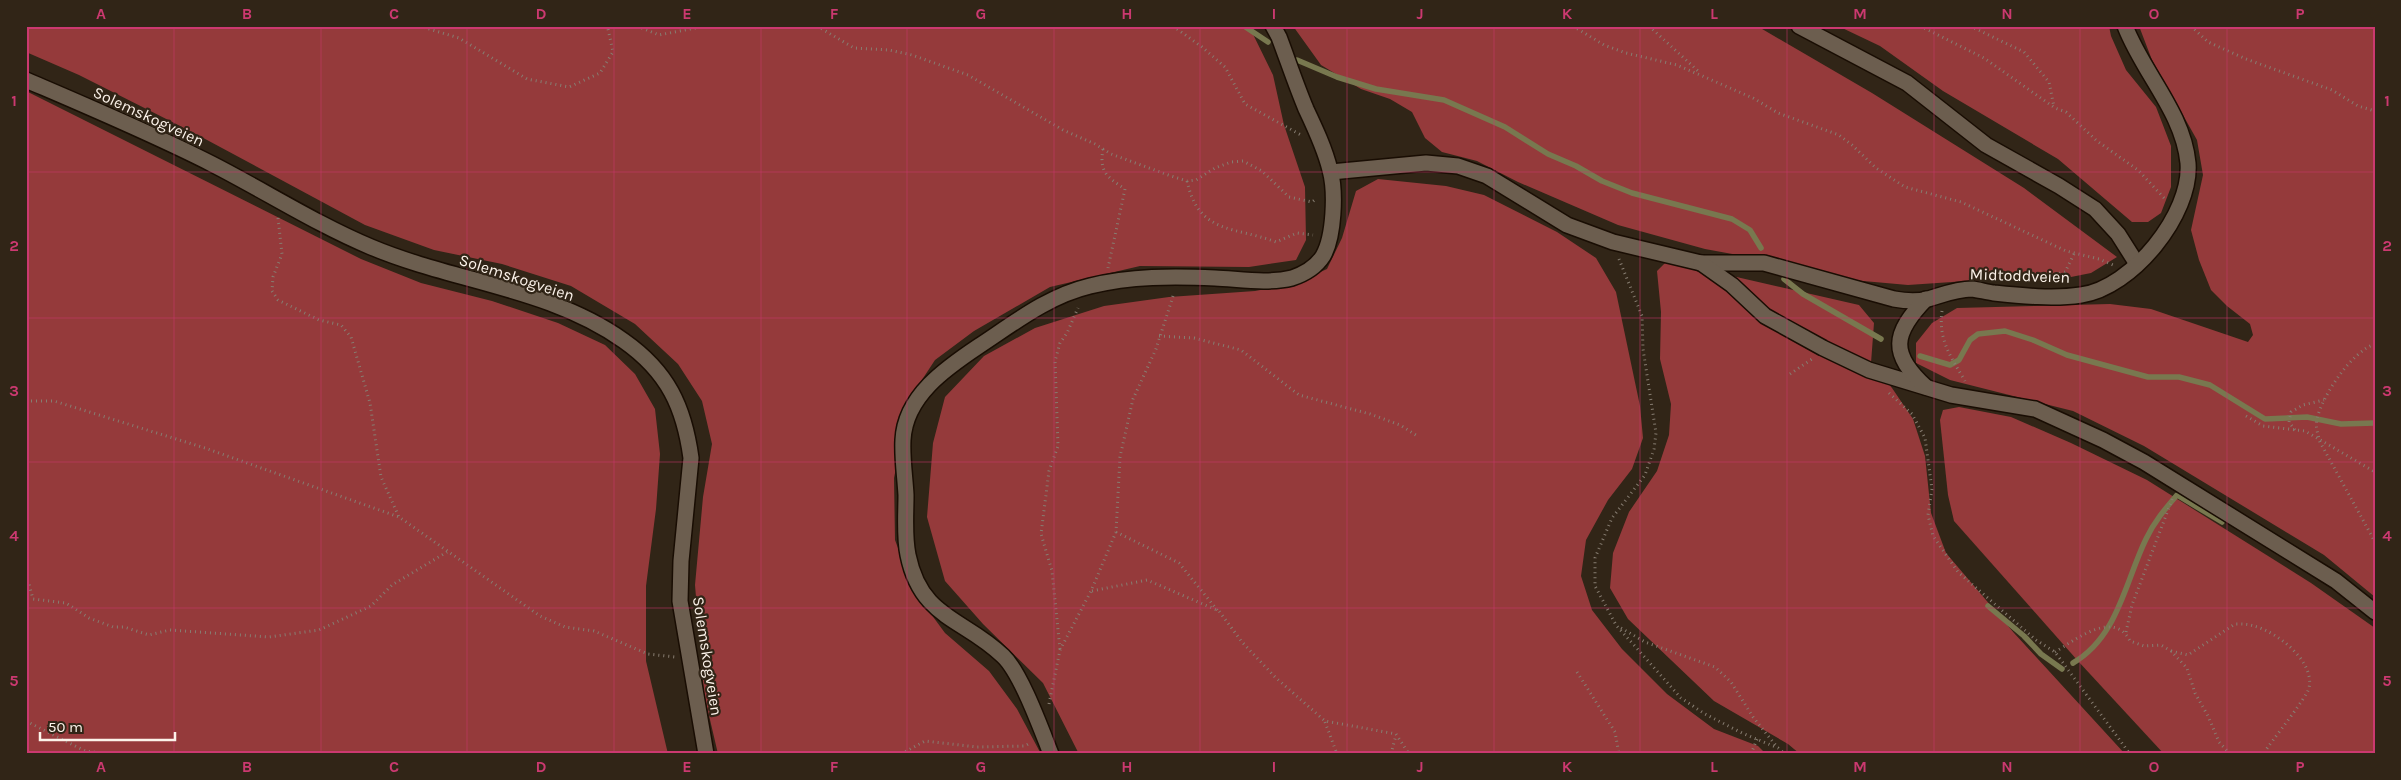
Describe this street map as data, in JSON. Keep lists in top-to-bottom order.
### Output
{
  "streets": {
    "street": ["Solemskogveien", "Midtoddveien"]
  },
  "scale_bar": "50 m",
  "grid": {
    "columns": [
      "A",
      "B",
      "C",
      "D",
      "E",
      "F",
      "G",
      "H",
      "I",
      "J",
      "K",
      "L",
      "M",
      "N",
      "O",
      "P"
    ],
    "rows": [
      "1",
      "2",
      "3",
      "4",
      "5"
    ]
  }
}
